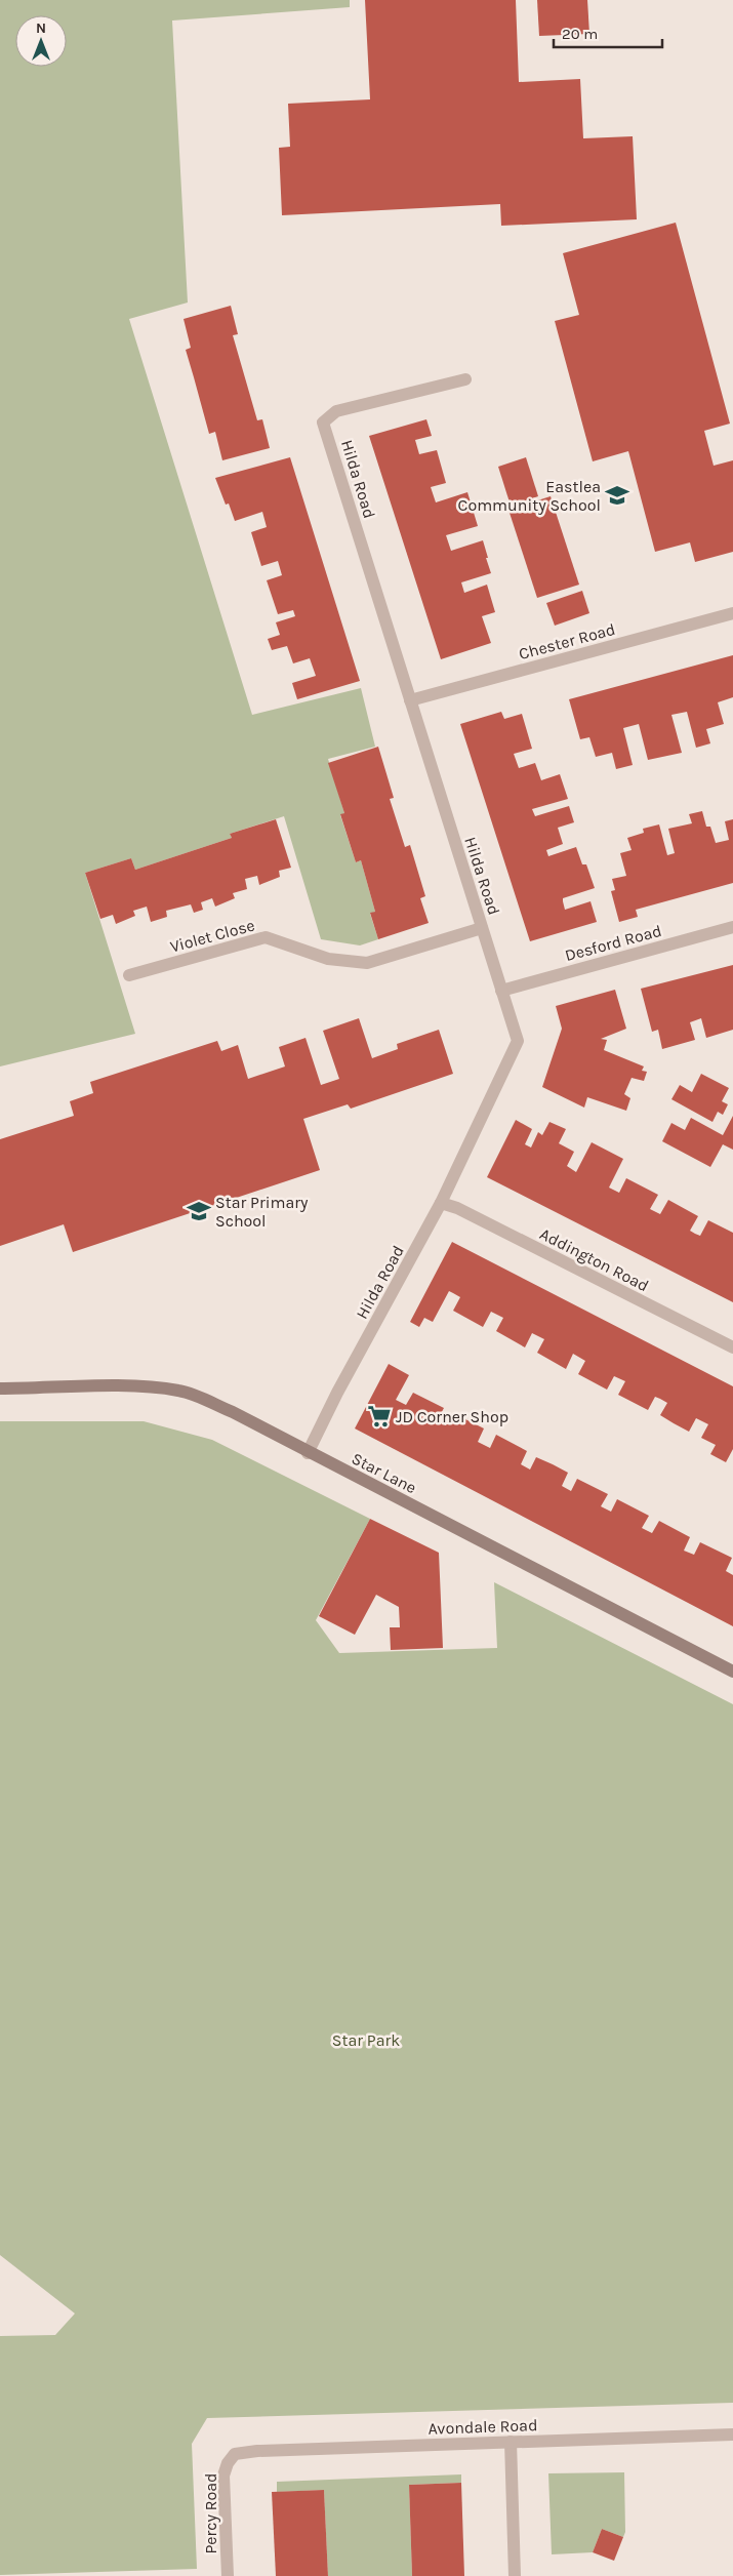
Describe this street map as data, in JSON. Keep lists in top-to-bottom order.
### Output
{
  "streets": {
    "street": [
      "Hilda Road",
      "Chester Road",
      "Violet Close",
      "Desford Road",
      "Addington Road",
      "Star Lane",
      "Avondale Road",
      "Percy Road"
    ]
  },
  "crossings": [
    ["Hilda Road", "Chester Road"],
    ["Hilda Road", "Violet Close"],
    ["Hilda Road", "Desford Road"],
    ["Hilda Road", "Addington Road"],
    ["Hilda Road", "Star Lane"],
    ["Avondale Road", "Percy Road"]
  ],
  "parks": ["Star Park"],
  "places": {
    "school or university": ["Eastlea Community School", "Star Primary School"],
    "supermarket": ["JD Corner Shop"]
  },
  "scale_bar": "20 m",
  "north": "top"
}
